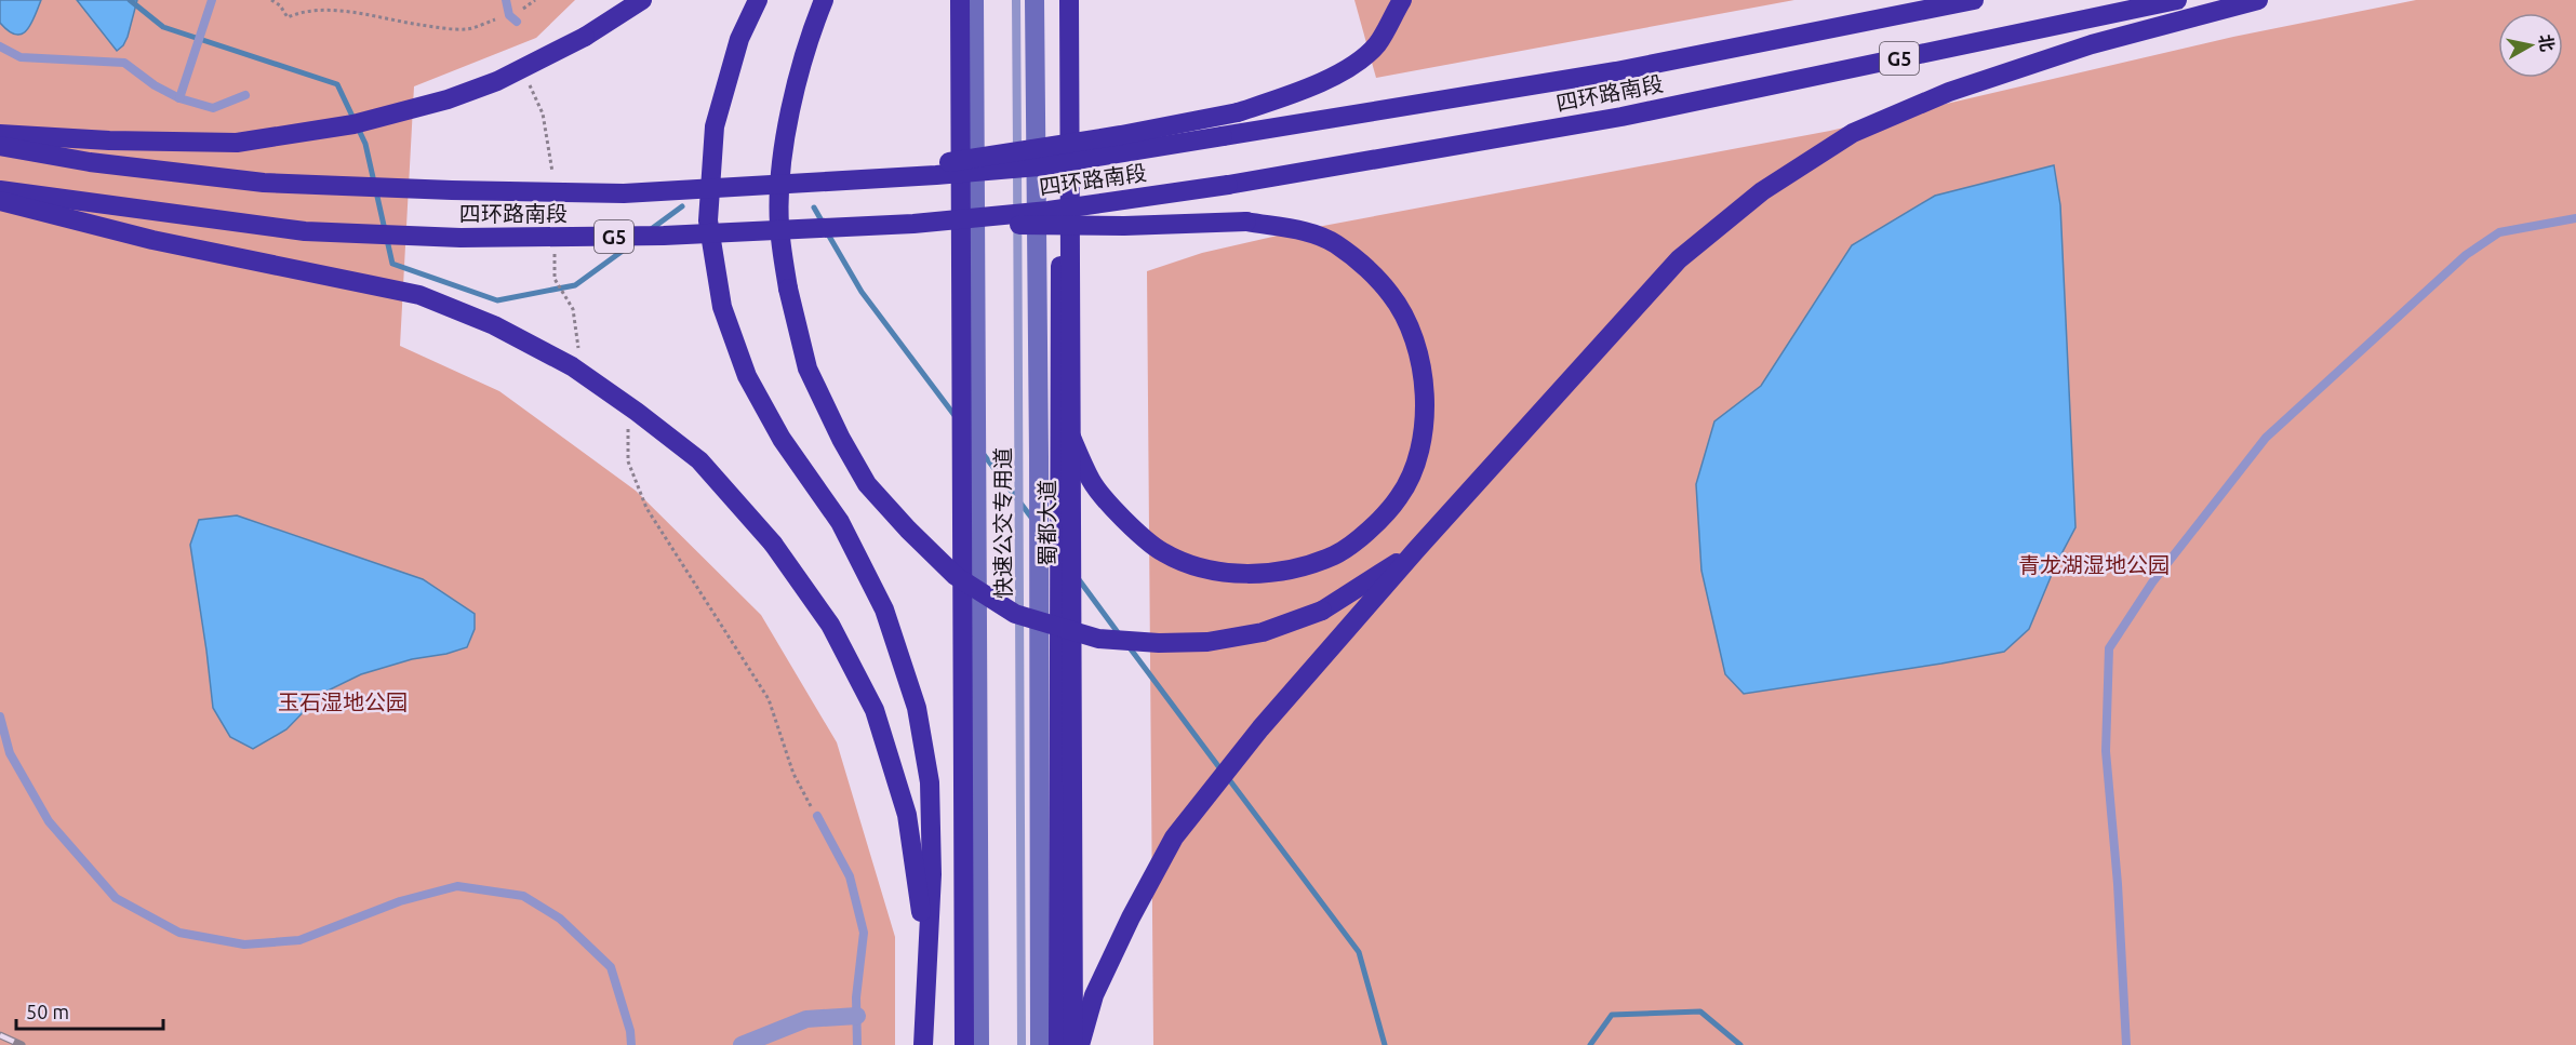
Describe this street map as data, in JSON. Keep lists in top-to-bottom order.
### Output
{
  "streets": {
    "highway": ["G5", "四环路南段", "蜀都大道"],
    "lane": ["快速公交专用道"]
  },
  "parks": ["青龙湖湿地公园", "玉石湿地公园"],
  "scale_bar": "50 m",
  "north": "right"
}
